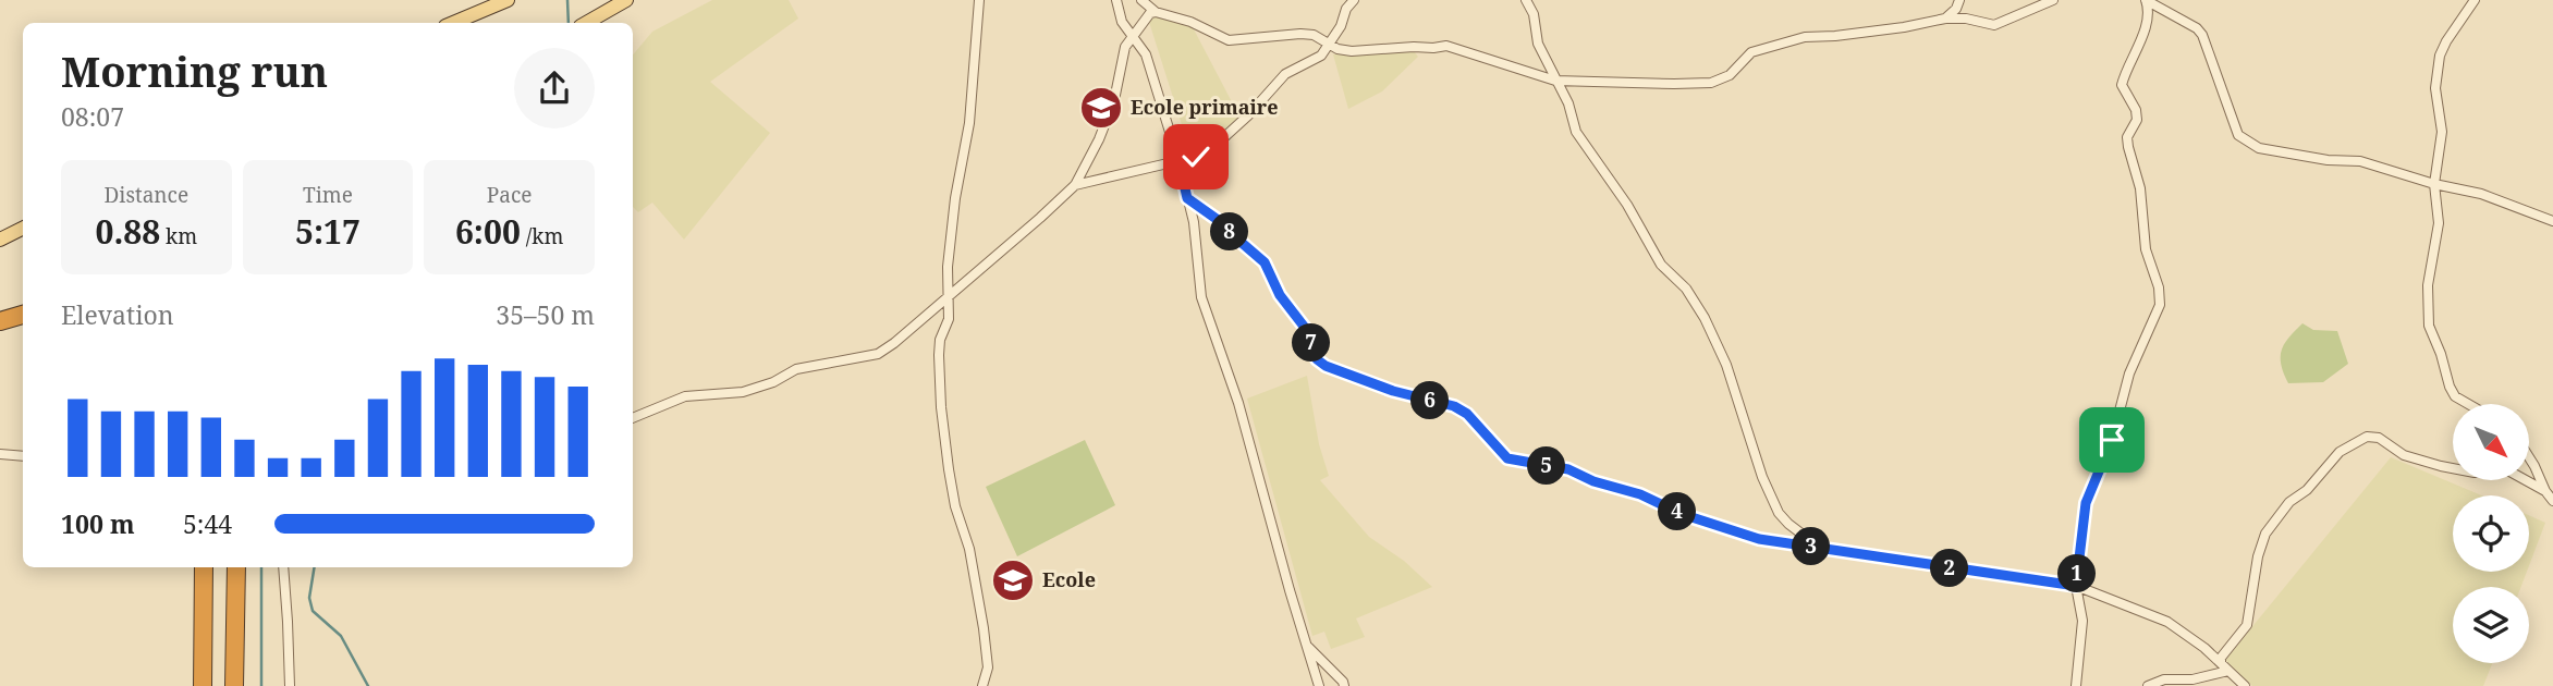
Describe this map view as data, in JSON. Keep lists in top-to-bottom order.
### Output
{
  "places": {
    "school or university": ["Ecole primaire", "Ecole"]
  },
  "north": "bottom right",
  "page": {
    "heading": ["Morning run", "08:07"],
    "stats": [
      ["Distance", "0.88 km"],
      ["Time", "5:17"],
      ["Pace", "6:00 /km"]
    ],
    "pins": [
      "8",
      "7",
      "6",
      "5",
      "4",
      "3",
      "2",
      "1"
    ],
    "chart": ["Elevation", "35–50 m"],
    "list": [
      {
        "name": "100 m",
        "note": "5:44"
      }
    ]
  }
}
